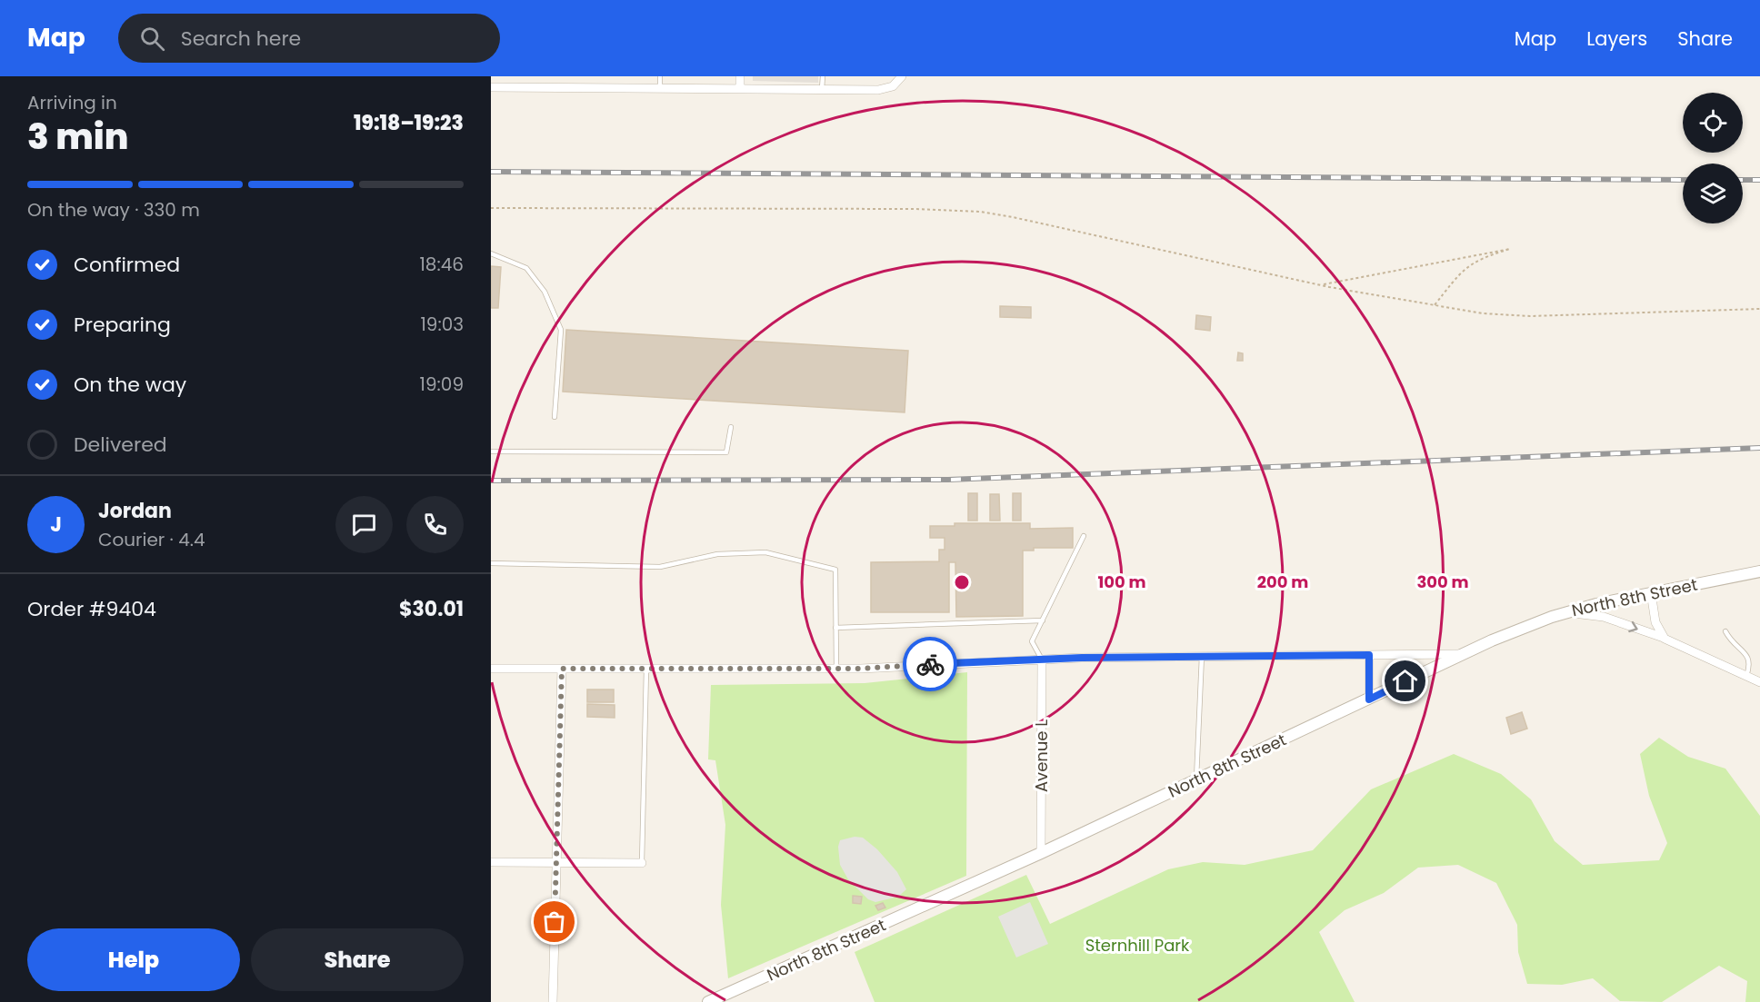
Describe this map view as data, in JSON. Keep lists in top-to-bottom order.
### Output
{
  "streets": {
    "street": ["North 8th Street", "Avenue L"]
  },
  "crossings": [
    ["North 8th Street", "Avenue L"]
  ],
  "parks": ["Sternhill Park"],
  "page": {
    "header": "Map",
    "search": "Search here",
    "nav": ["Map", "Layers", "Share"],
    "heading": ["3 min", "Arriving in", "19:18–19:23"],
    "panel": [
      "Jordan",
      "Courier · 4.4",
      "Order #9404",
      "$30.01"
    ],
    "bar": "On the way · 330 m",
    "list": [
      ["Confirmed", "18:46"],
      ["Preparing", "19:03"],
      ["On the way", "19:09"],
      "Delivered"
    ],
    "round": "J",
    "buttons": ["Help", "Share"]
  },
  "rings": ["100 m", "200 m", "300 m"]
}
